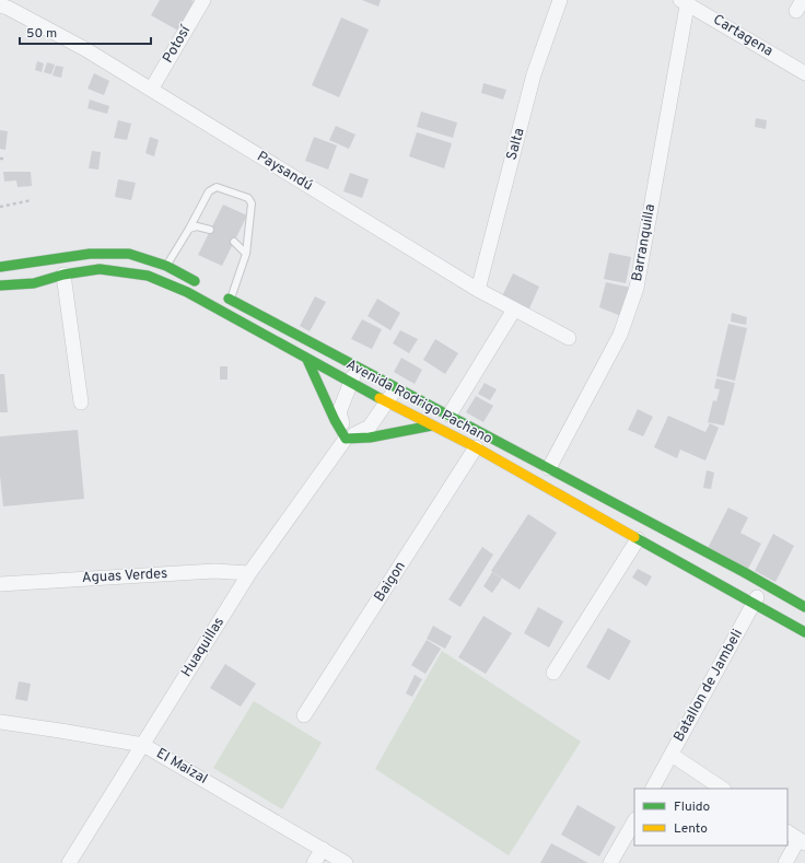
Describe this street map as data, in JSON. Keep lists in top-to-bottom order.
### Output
{
  "streets": {
    "main road": ["Avenida Rodrigo Pachano"],
    "street": [
      "Cartagena",
      "Potosí",
      "Salta",
      "Paysandú",
      "Barranquilla",
      "Aguas Verdes",
      "Baigon",
      "Huaquillas",
      "Batallon de Jambeli",
      "El Maizal"
    ]
  },
  "crossings": [
    ["Cartagena", "Barranquilla"],
    ["Potosí", "Paysandú"],
    ["Salta", "Paysandú"],
    ["Barranquilla", "Avenida Rodrigo Pachano"],
    ["Avenida Rodrigo Pachano", "Baigon"],
    ["Avenida Rodrigo Pachano", "Batallon de Jambeli"],
    ["Aguas Verdes", "Huaquillas"],
    ["Huaquillas", "El Maizal"]
  ],
  "legend": ["Fluido", "Lento"],
  "scale_bar": "50 m"
}
